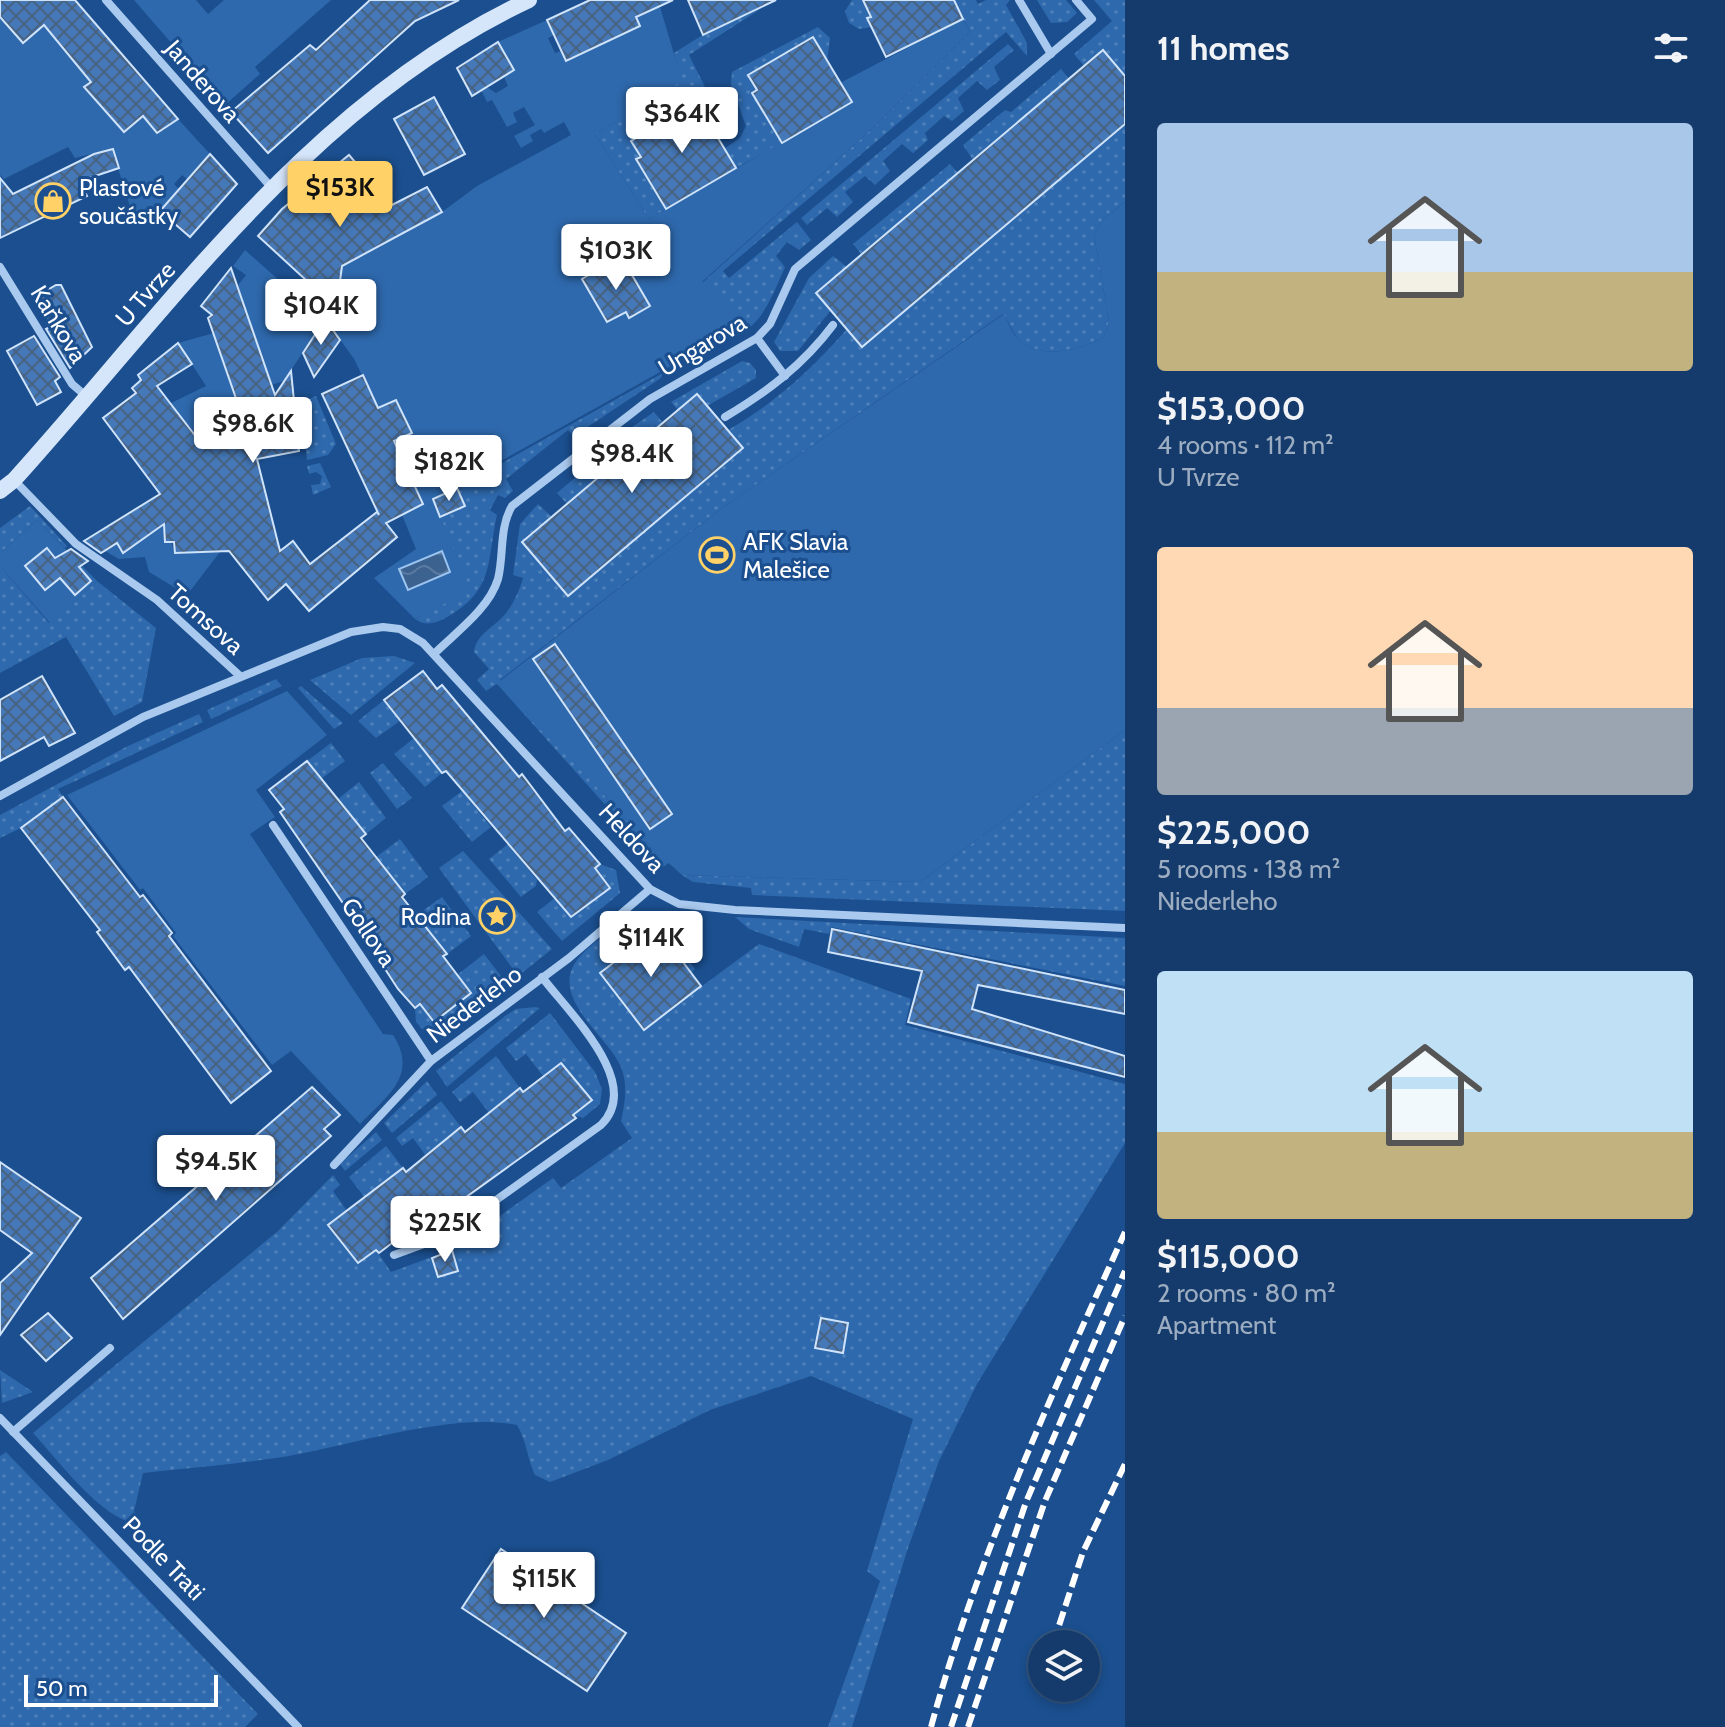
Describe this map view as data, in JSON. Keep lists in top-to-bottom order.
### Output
{
  "streets": {
    "main road": ["U Tvrze"],
    "street": [
      "Janderova",
      "Kaňkova",
      "Ungarova",
      "Tomsova",
      "Heldova",
      "Gollova",
      "Niederleho",
      "Podle Trati"
    ]
  },
  "crossings": [
    ["Janderova", "U Tvrze"],
    ["U Tvrze", "Kaňkova"],
    ["U Tvrze", "Tomsova"],
    ["Ungarova", "Heldova"],
    ["Tomsova", "Heldova"],
    ["Heldova", "Niederleho"],
    ["Gollova", "Niederleho"]
  ],
  "places": {
    "shop": ["Plastové součástky"],
    "sports": ["AFK Slavia Malešice"],
    "place": ["Rodina"]
  },
  "scale_bar": "50 m",
  "page": {
    "heading": "11 homes",
    "price": [
      "$364K",
      "$153K",
      "$103K",
      "$104K",
      "$98.6K",
      "$98.4K",
      "$182K",
      "$114K",
      "$94.5K",
      "$225K",
      "$115K"
    ],
    "list": [
      {
        "name": "$153,000",
        "note": "4 rooms · 112 m² · U Tvrze"
      },
      {
        "name": "$225,000",
        "note": "5 rooms · 138 m² · Niederleho"
      },
      {
        "name": "$115,000",
        "note": "2 rooms · 80 m² · Apartment"
      }
    ],
    "scale": "50 m"
  }
}
